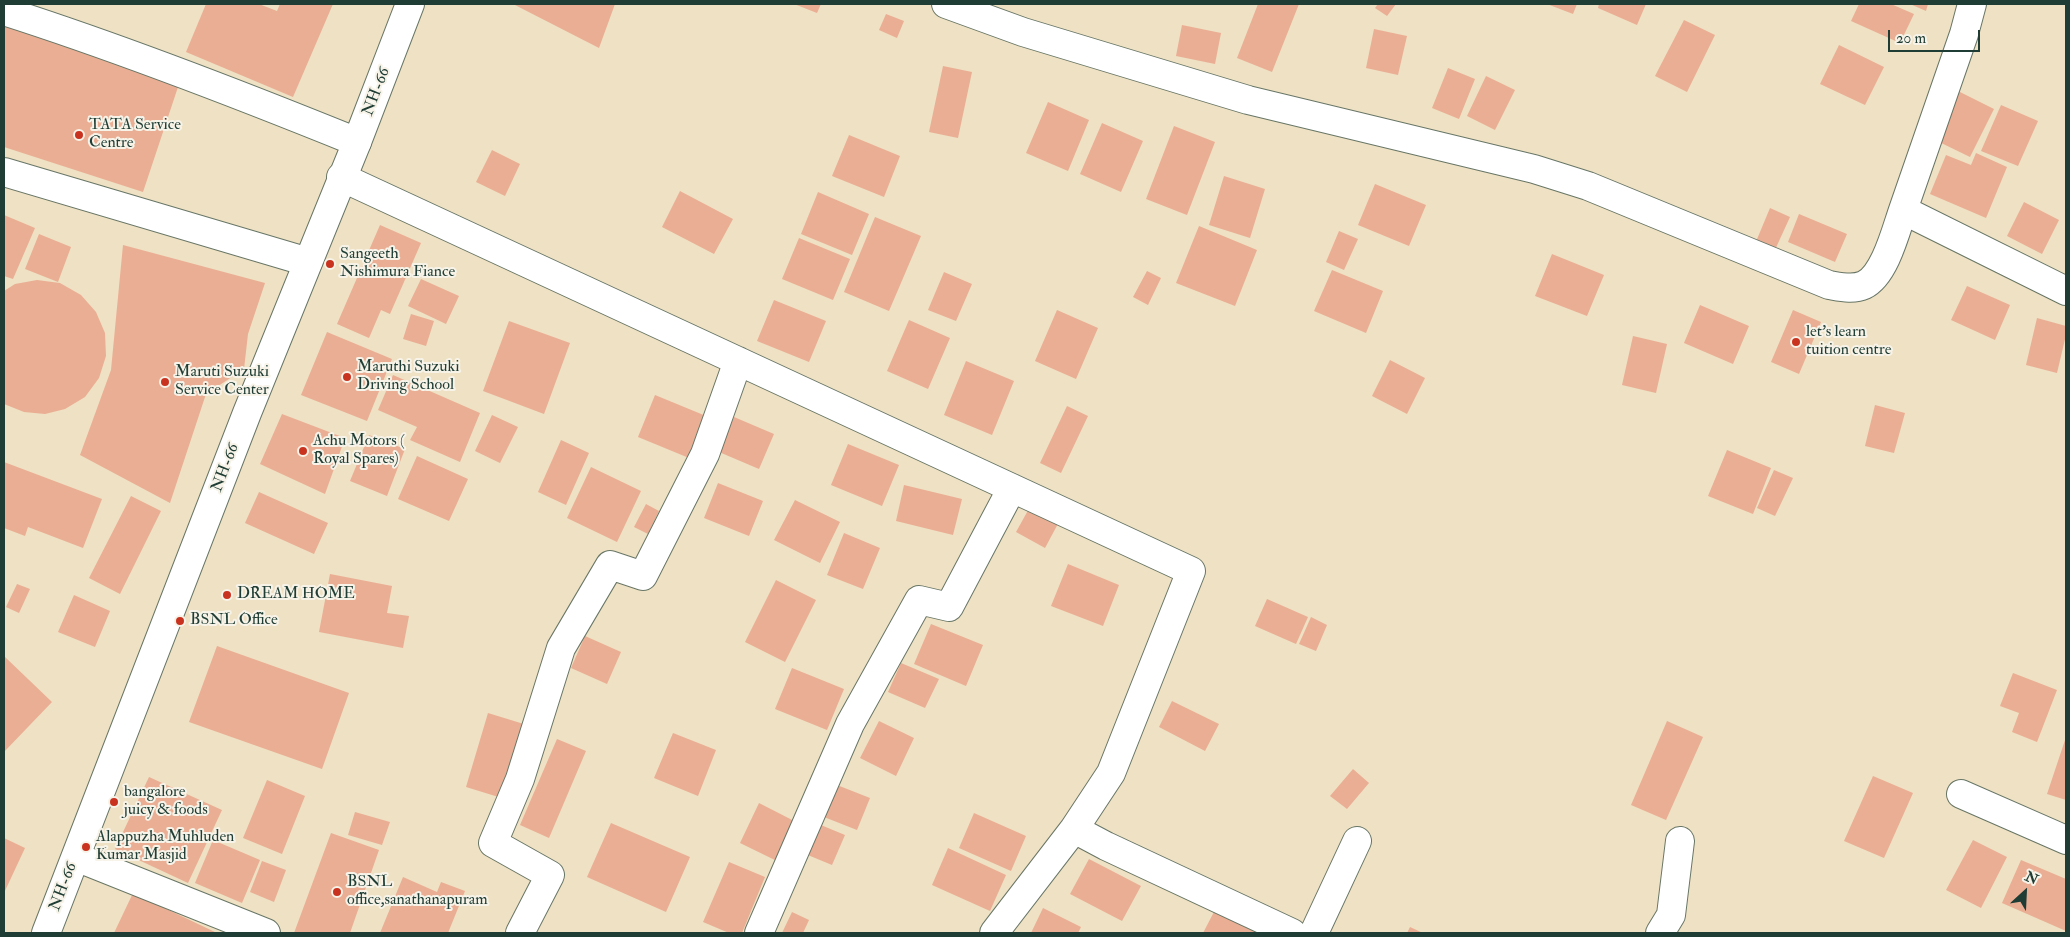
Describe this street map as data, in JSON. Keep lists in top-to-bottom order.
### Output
{
  "streets": {
    "street": ["NH-66"]
  },
  "places": [
    "TATA Service Centre",
    "Sangeeth Nishimura Fiance",
    "let's learn tuition centre",
    "Maruthi Suzuki Driving School",
    "Maruti Suzuki Service Center",
    "Achu Motors ( Royal Spares)",
    "DREAM HOME",
    "BSNL Office",
    "bangalore juicy & foods",
    "Alappuzha Muhluden Kumar Masjid",
    "BSNL office,sanathanapuram"
  ],
  "scale_bar": "20 m",
  "north": "top right"
}
